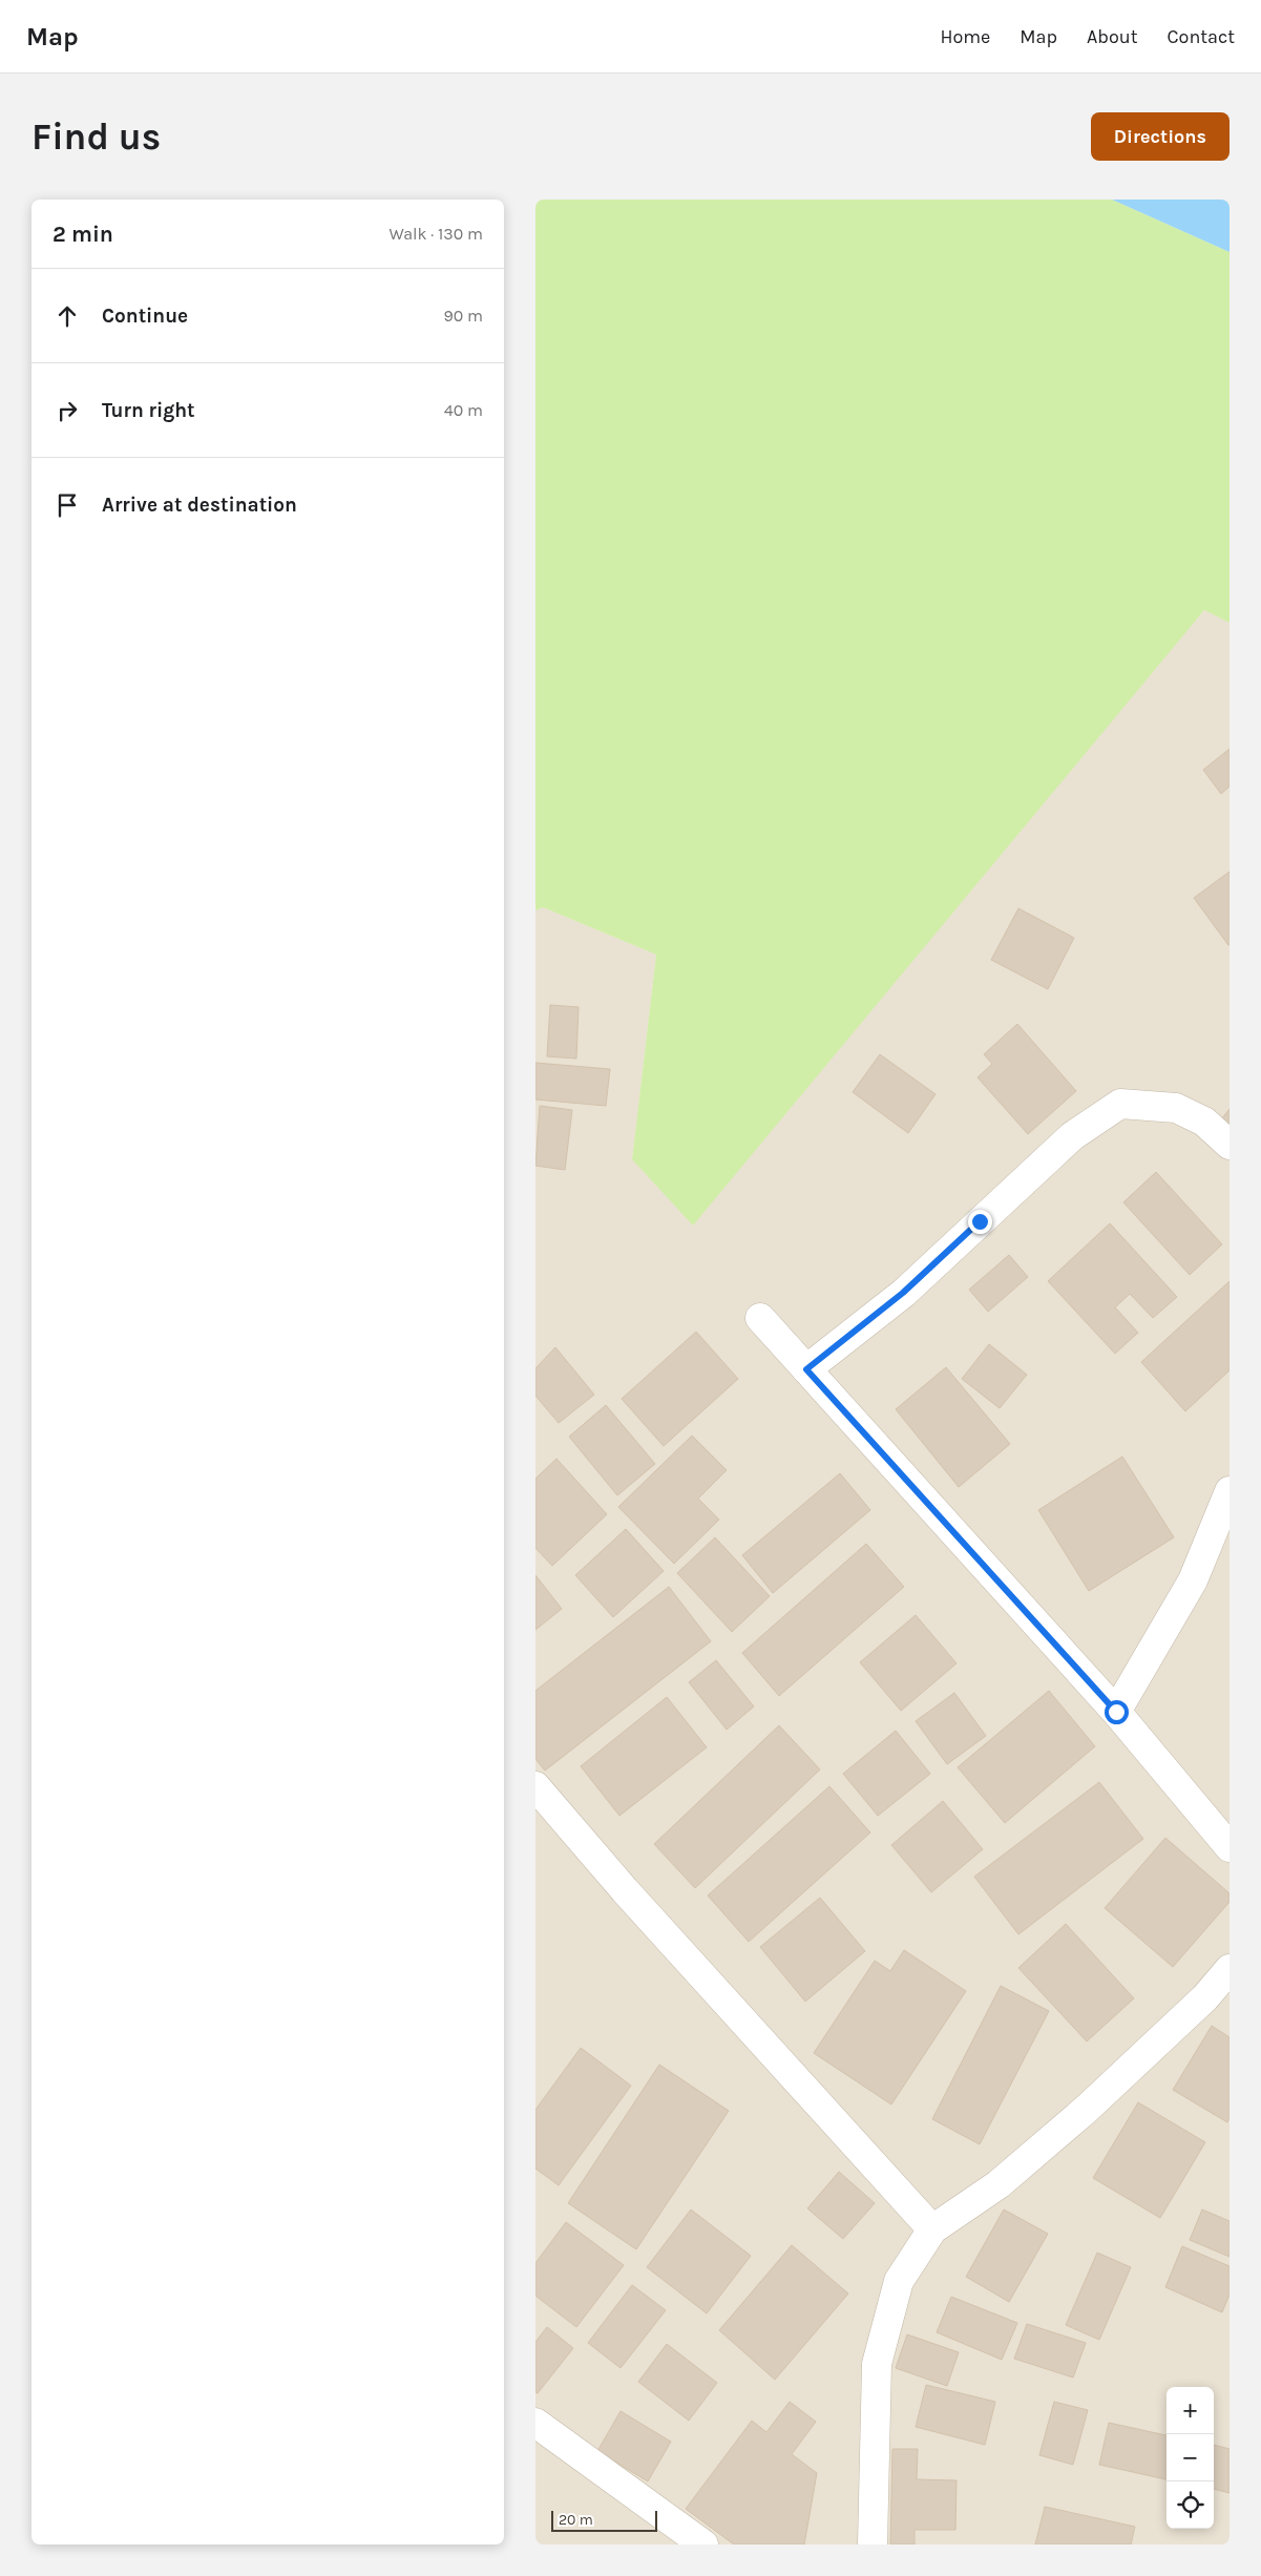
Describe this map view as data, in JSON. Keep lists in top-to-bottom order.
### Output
{
  "scale_bar": "20 m",
  "page": {
    "header": "Map",
    "nav": [
      "Home",
      "Map",
      "About",
      "Contact"
    ],
    "buttons": "Directions",
    "title": "Find us",
    "heading": ["2 min", "Walk · 130 m"],
    "list": [
      ["Continue", "90 m"],
      ["Turn right", "40 m"],
      "Arrive at destination"
    ],
    "map_buttons": ["+", "−"],
    "scale": "20 m"
  }
}
